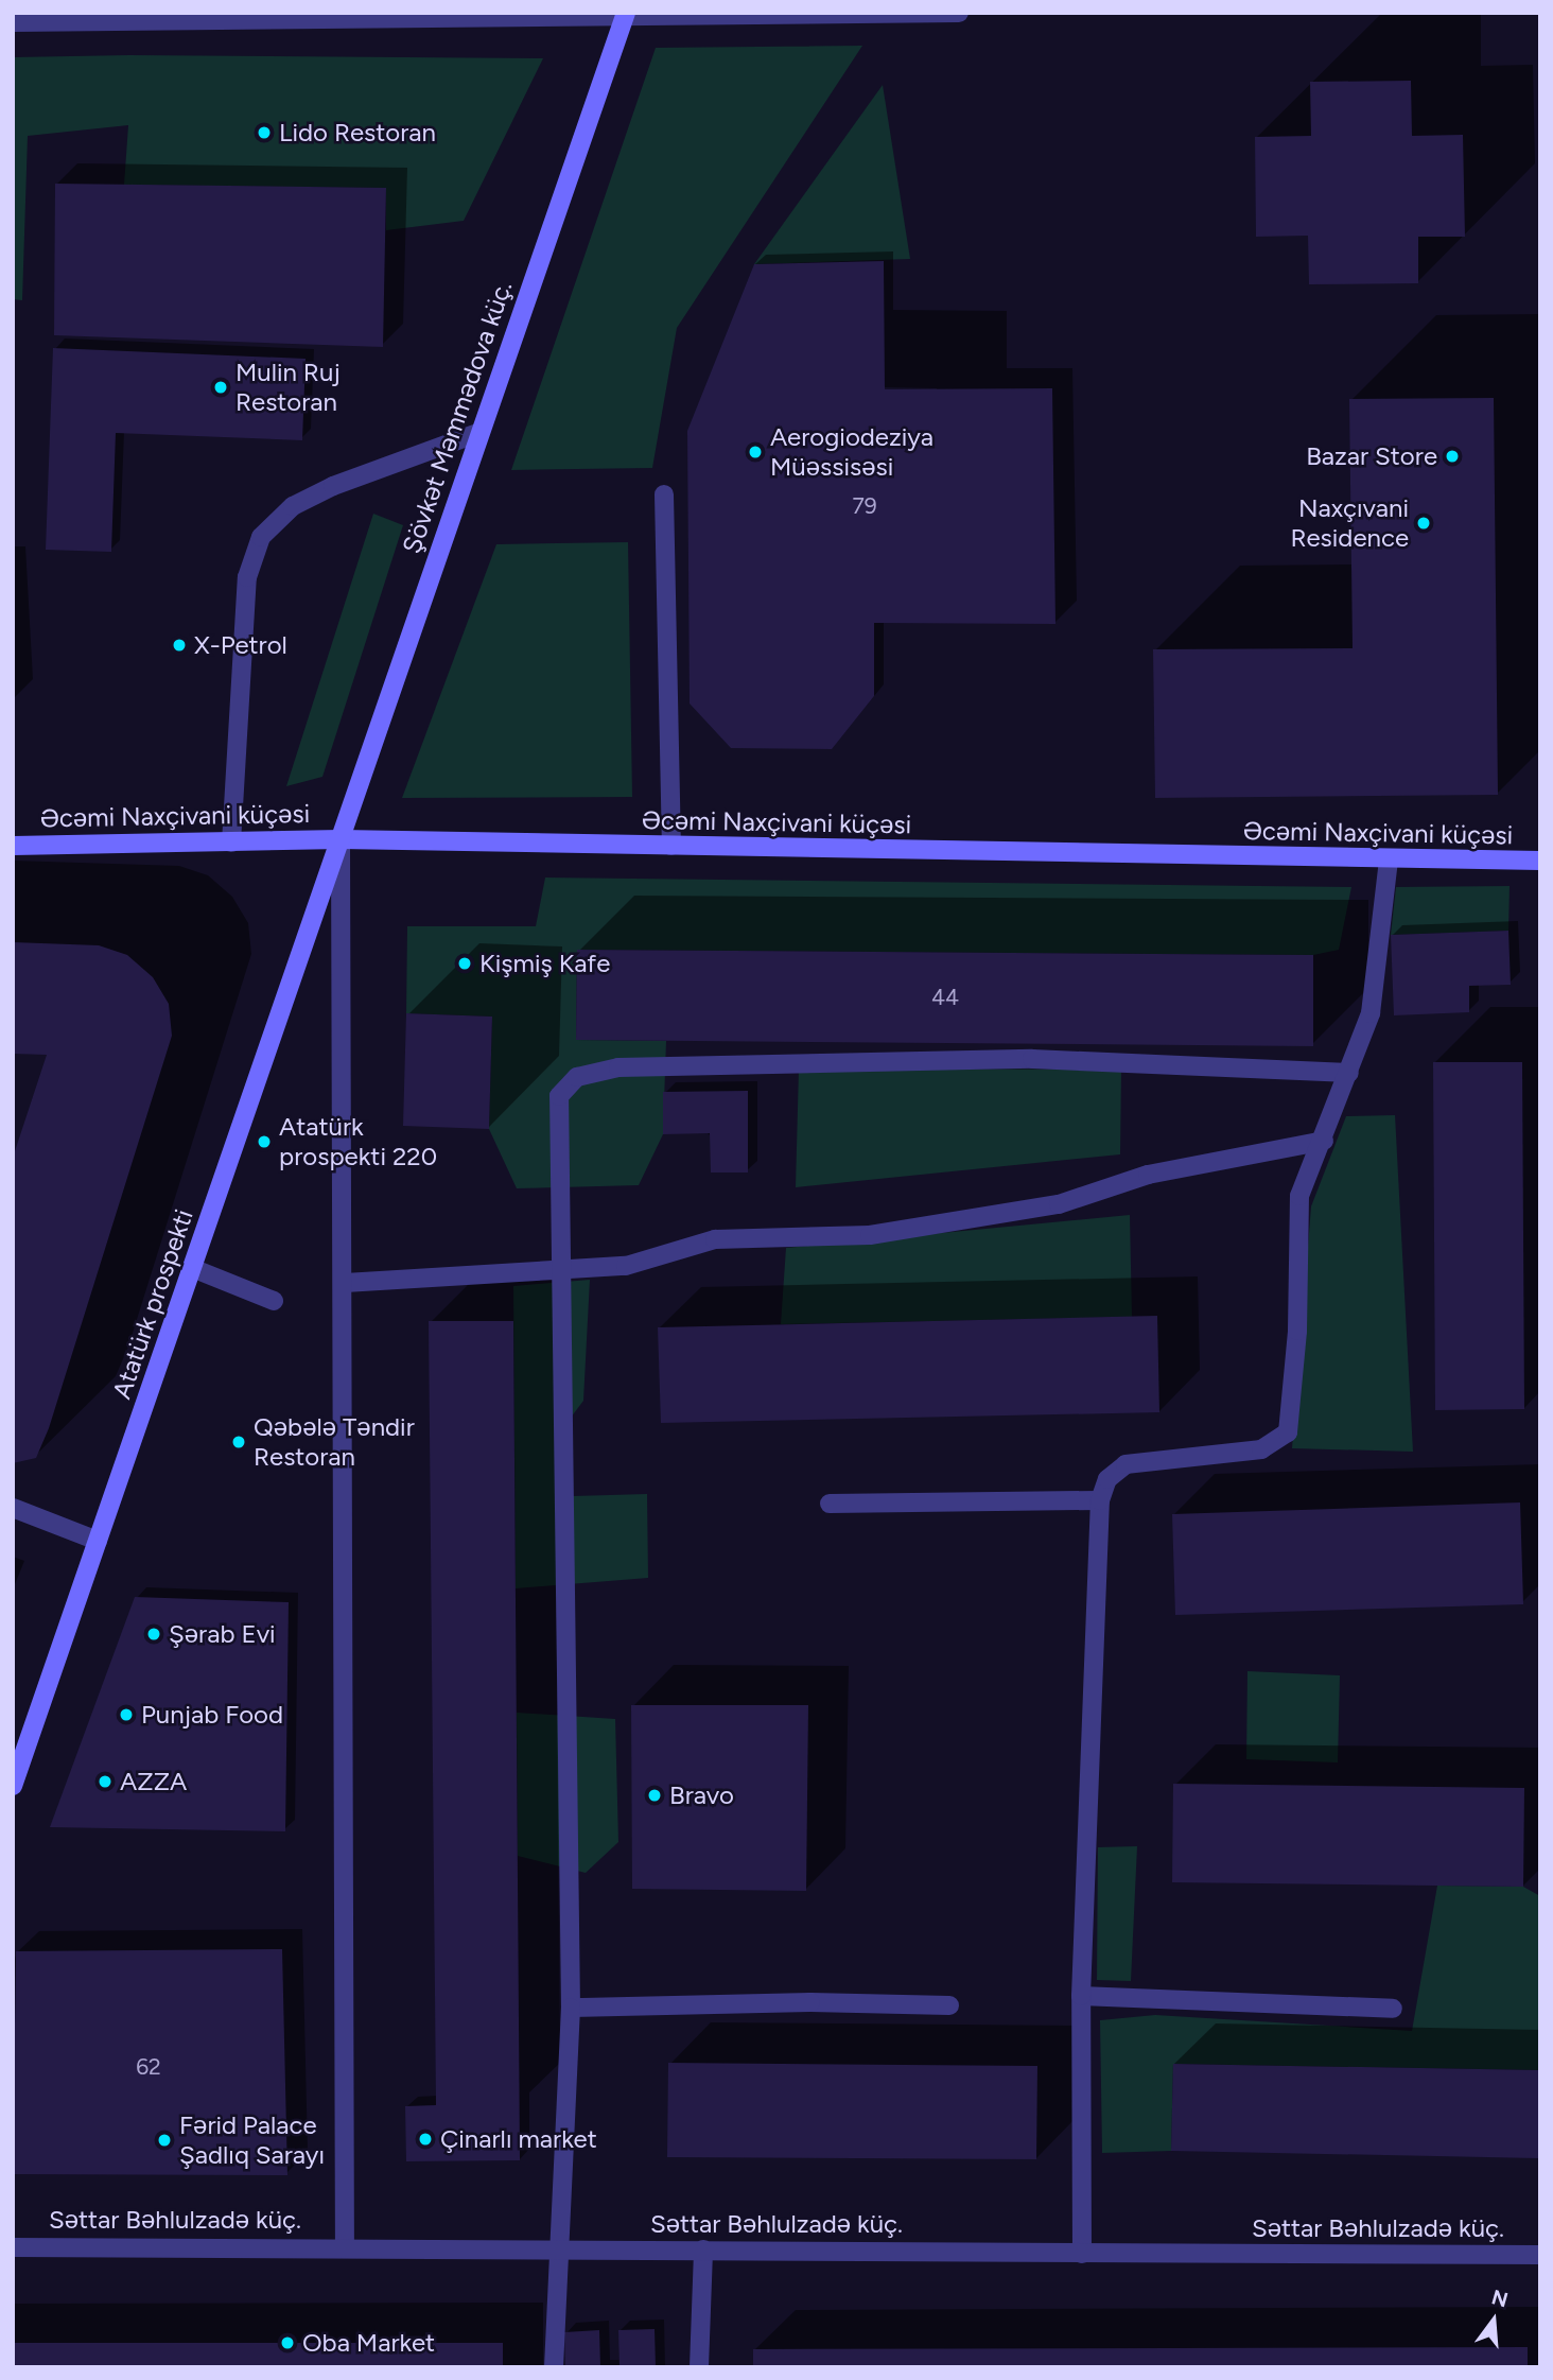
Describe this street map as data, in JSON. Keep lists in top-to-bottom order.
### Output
{
  "streets": {
    "main road": ["Şövkət Məmmədova küç.", "Əcəmi Naxçivani küçəsi", "Atatürk prospekti"],
    "street": ["Səttar Bəhlulzadə küç."]
  },
  "crossings": [
    ["Şövkət Məmmədova küç.", "Əcəmi Naxçivani küçəsi"],
    ["Şövkət Məmmədova küç.", "Atatürk prospekti"],
    ["Əcəmi Naxçivani küçəsi", "Atatürk prospekti"]
  ],
  "places": [
    "Lido Restoran",
    "Mulin Ruj Restoran",
    "Aerogiodeziya Müəssisəsi",
    "Bazar Store",
    "Naxçıvani Residence",
    "X-Petrol",
    "Kişmiş Kafe",
    "Atatürk prospekti 220",
    "Qəbələ Təndir Restoran",
    "Şərab Evi",
    "Punjab Food",
    "AZZA",
    "Bravo",
    "Çinarlı market",
    "Fərid Palace Şadlıq Sarayı",
    "Oba Market"
  ],
  "house_numbers": ["79", "44", "62"],
  "north": "top"
}
